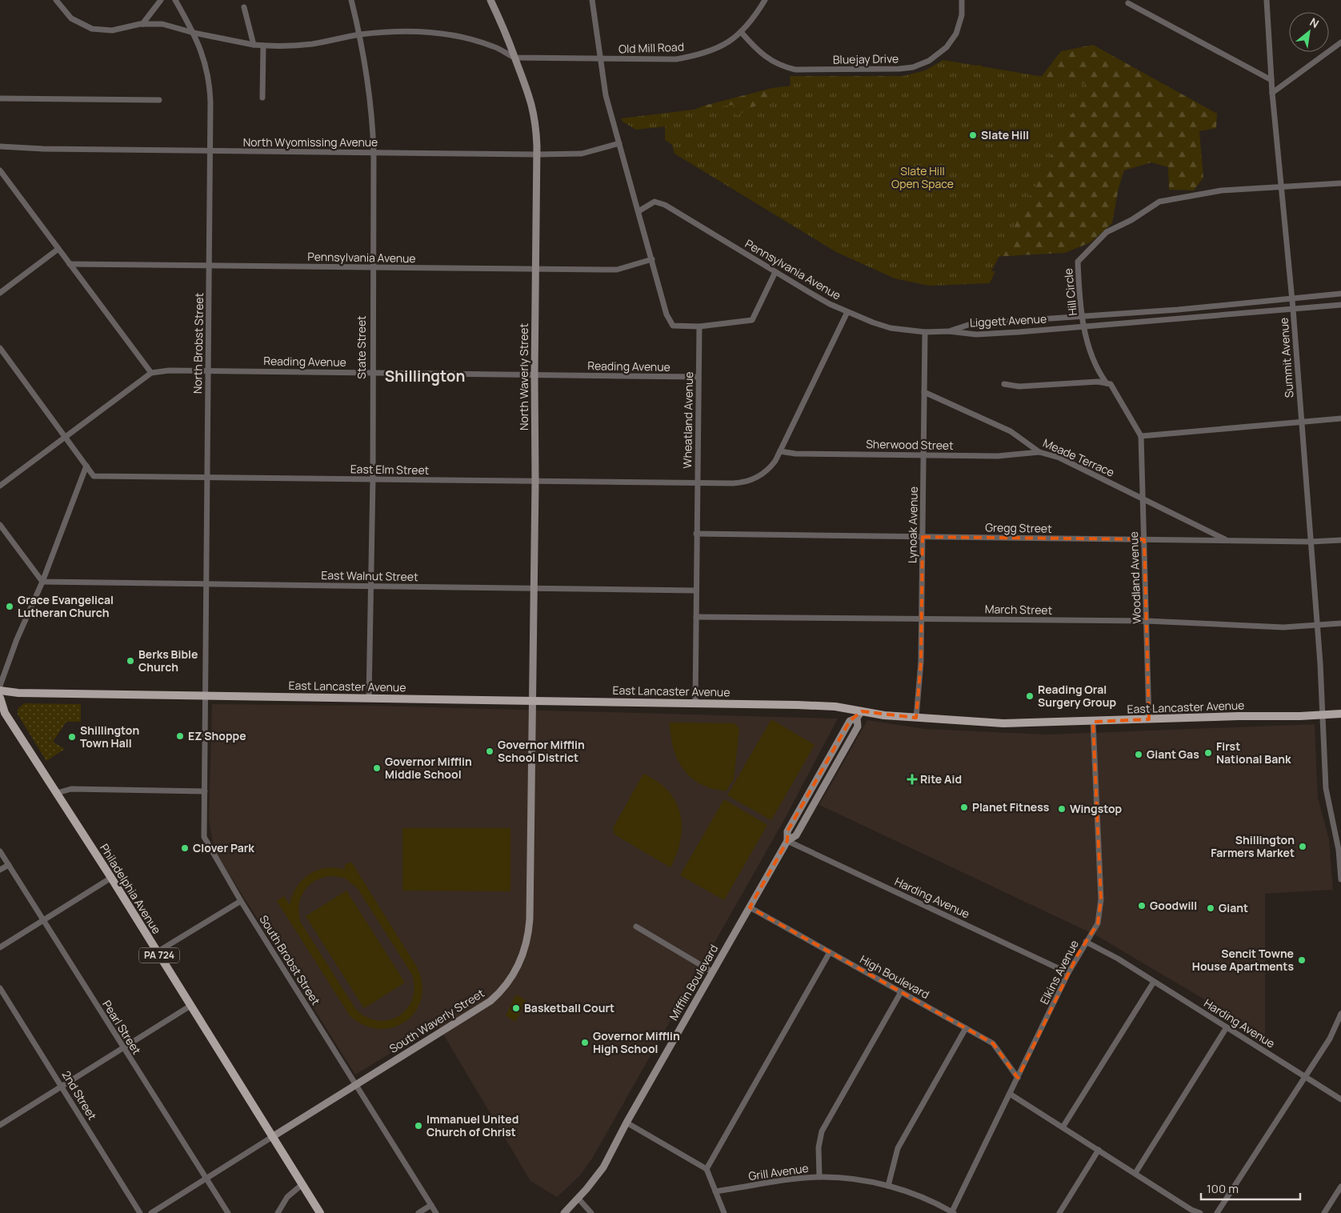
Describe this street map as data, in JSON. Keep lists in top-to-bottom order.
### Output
{
  "streets": {
    "main road": ["East Lancaster Avenue", "Philadelphia Avenue", "PA 724"],
    "street": [
      "Old Mill Road",
      "Bluejay Drive",
      "North Wyomissing Avenue",
      "Pennsylvania Avenue",
      "Hill Circle",
      "Liggett Avenue",
      "North Brobst Street",
      "State Street",
      "Summit Avenue",
      "Reading Avenue",
      "North Waverly Street",
      "Wheatland Avenue",
      "Sherwood Street",
      "Meade Terrace",
      "East Elm Street",
      "Lynoak Avenue",
      "Gregg Street",
      "East Walnut Street",
      "Woodland Avenue",
      "March Street",
      "Harding Avenue",
      "South Brobst Street",
      "Elkins Avenue",
      "High Boulevard",
      "Mifflin Boulevard",
      "South Waverly Street",
      "Pearl Street",
      "2nd Street",
      "Grill Avenue"
    ]
  },
  "crossings": [
    ["Old Mill Road", "Bluejay Drive"],
    ["Old Mill Road", "North Waverly Street"],
    ["North Wyomissing Avenue", "North Brobst Street"],
    ["North Wyomissing Avenue", "State Street"],
    ["North Wyomissing Avenue", "North Waverly Street"],
    ["Pennsylvania Avenue", "Liggett Avenue"],
    ["Pennsylvania Avenue", "North Brobst Street"],
    ["Pennsylvania Avenue", "State Street"],
    ["Pennsylvania Avenue", "North Waverly Street"],
    ["Pennsylvania Avenue", "East Elm Street"],
    ["Pennsylvania Avenue", "Lynoak Avenue"],
    ["Hill Circle", "Liggett Avenue"],
    ["Hill Circle", "Summit Avenue"],
    ["Hill Circle", "Woodland Avenue"],
    ["Liggett Avenue", "Summit Avenue"],
    ["North Brobst Street", "Reading Avenue"],
    ["North Brobst Street", "East Elm Street"],
    ["North Brobst Street", "East Walnut Street"],
    ["North Brobst Street", "East Lancaster Avenue"],
    ["North Brobst Street", "South Brobst Street"],
    ["State Street", "Reading Avenue"],
    ["State Street", "East Elm Street"],
    ["State Street", "East Walnut Street"],
    ["State Street", "East Lancaster Avenue"],
    ["Summit Avenue", "Gregg Street"],
    ["Summit Avenue", "March Street"],
    ["Summit Avenue", "East Lancaster Avenue"],
    ["Reading Avenue", "North Waverly Street"],
    ["Reading Avenue", "Wheatland Avenue"],
    ["North Waverly Street", "East Elm Street"],
    ["North Waverly Street", "East Walnut Street"],
    ["North Waverly Street", "East Lancaster Avenue"],
    ["North Waverly Street", "South Waverly Street"],
    ["Wheatland Avenue", "East Elm Street"],
    ["Wheatland Avenue", "Gregg Street"],
    ["Wheatland Avenue", "East Walnut Street"],
    ["Wheatland Avenue", "March Street"],
    ["Wheatland Avenue", "East Lancaster Avenue"],
    ["Sherwood Street", "Meade Terrace"],
    ["Sherwood Street", "East Elm Street"],
    ["Sherwood Street", "Lynoak Avenue"],
    ["Meade Terrace", "Lynoak Avenue"],
    ["Meade Terrace", "Gregg Street"],
    ["Meade Terrace", "Woodland Avenue"],
    ["Lynoak Avenue", "Gregg Street"],
    ["Lynoak Avenue", "March Street"],
    ["Lynoak Avenue", "East Lancaster Avenue"],
    ["Gregg Street", "Woodland Avenue"],
    ["Woodland Avenue", "March Street"],
    ["Woodland Avenue", "East Lancaster Avenue"],
    ["East Lancaster Avenue", "South Brobst Street"],
    ["East Lancaster Avenue", "Elkins Avenue"],
    ["East Lancaster Avenue", "Mifflin Boulevard"],
    ["East Lancaster Avenue", "South Waverly Street"],
    ["Philadelphia Avenue", "South Waverly Street"],
    ["Harding Avenue", "Elkins Avenue"],
    ["Harding Avenue", "Mifflin Boulevard"],
    ["South Brobst Street", "South Waverly Street"],
    ["Elkins Avenue", "High Boulevard"],
    ["Elkins Avenue", "Grill Avenue"],
    ["High Boulevard", "Mifflin Boulevard"]
  ],
  "districts": ["Shillington"],
  "parks": ["Slate Hill Open Space"],
  "places": {
    "other": [
      "Slate Hill",
      "Grace Evangelical Lutheran Church",
      "Berks Bible Church",
      "Reading Oral Surgery Group",
      "EZ Shoppe",
      "Shillington Town Hall",
      "Governor Mifflin School District",
      "First National Bank",
      "Giant Gas",
      "Governor Mifflin Middle School",
      "Planet Fitness",
      "Wingstop",
      "Shillington Farmers Market",
      "Clover Park",
      "Goodwill",
      "Giant",
      "Sencit Towne House Apartments",
      "Basketball Court",
      "Governor Mifflin High School",
      "Immanuel United Church of Christ"
    ],
    "health": ["Rite Aid"]
  },
  "scale_bar": "100 m",
  "north": "top right"
}
